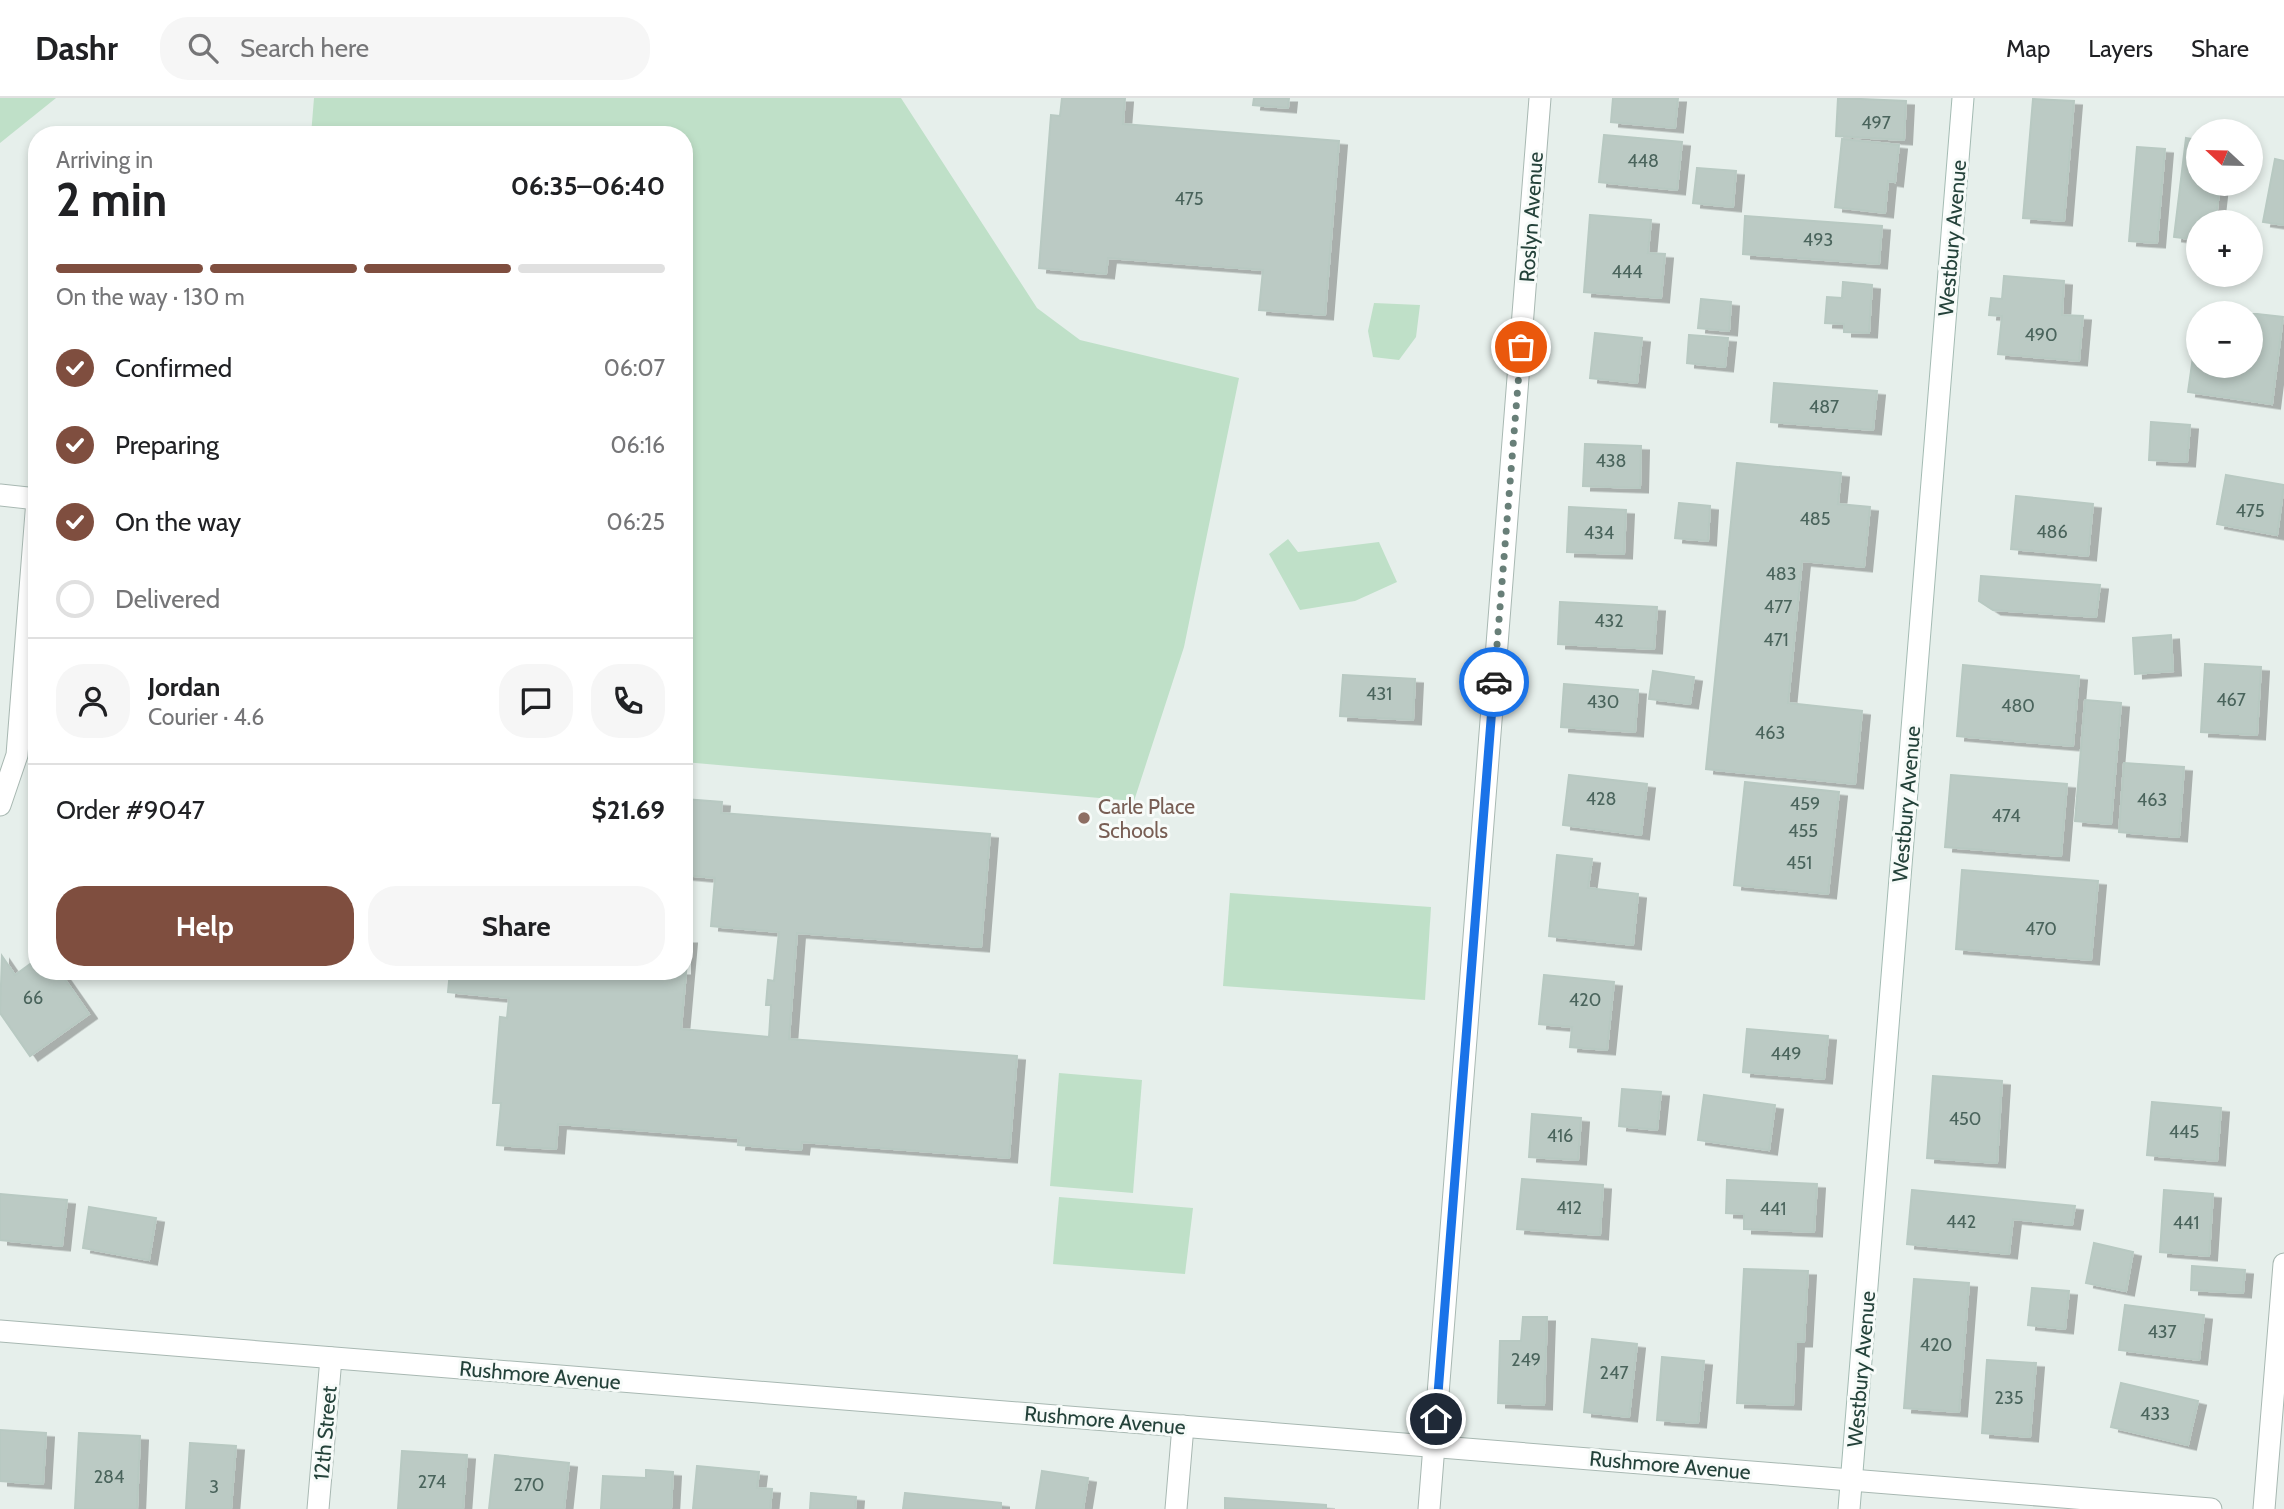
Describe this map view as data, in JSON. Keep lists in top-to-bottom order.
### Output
{
  "streets": {
    "street": [
      "Roslyn Avenue",
      "Westbury Avenue",
      "Rushmore Avenue",
      "12th Street"
    ]
  },
  "crossings": [
    ["Roslyn Avenue", "Rushmore Avenue"],
    ["Westbury Avenue", "Rushmore Avenue"],
    ["Rushmore Avenue", "12th Street"]
  ],
  "places": ["Carle Place Schools"],
  "house_numbers": [
    "497",
    "448",
    "475",
    "493",
    "444",
    "490",
    "487",
    "438",
    "475",
    "485",
    "486",
    "434",
    "483",
    "477",
    "432",
    "471",
    "431",
    "467",
    "430",
    "480",
    "463",
    "428",
    "463",
    "459",
    "474",
    "455",
    "451",
    "470",
    "66",
    "420",
    "449",
    "450",
    "445",
    "416",
    "412",
    "441",
    "442",
    "441",
    "437",
    "420",
    "249",
    "247",
    "235",
    "433",
    "284",
    "274",
    "270",
    "3"
  ],
  "north": "left",
  "page": {
    "header": "Dashr",
    "search": "Search here",
    "nav": ["Map", "Layers", "Share"],
    "map_buttons": ["+", "−"],
    "heading": ["2 min", "Arriving in", "06:35–06:40"],
    "panel": [
      "Jordan",
      "Courier · 4.6",
      "Order #9047",
      "$21.69"
    ],
    "bar": "On the way · 130 m",
    "list": [
      ["Confirmed", "06:07"],
      ["Preparing", "06:16"],
      ["On the way", "06:25"],
      "Delivered"
    ],
    "buttons": ["Help", "Share"]
  }
}
